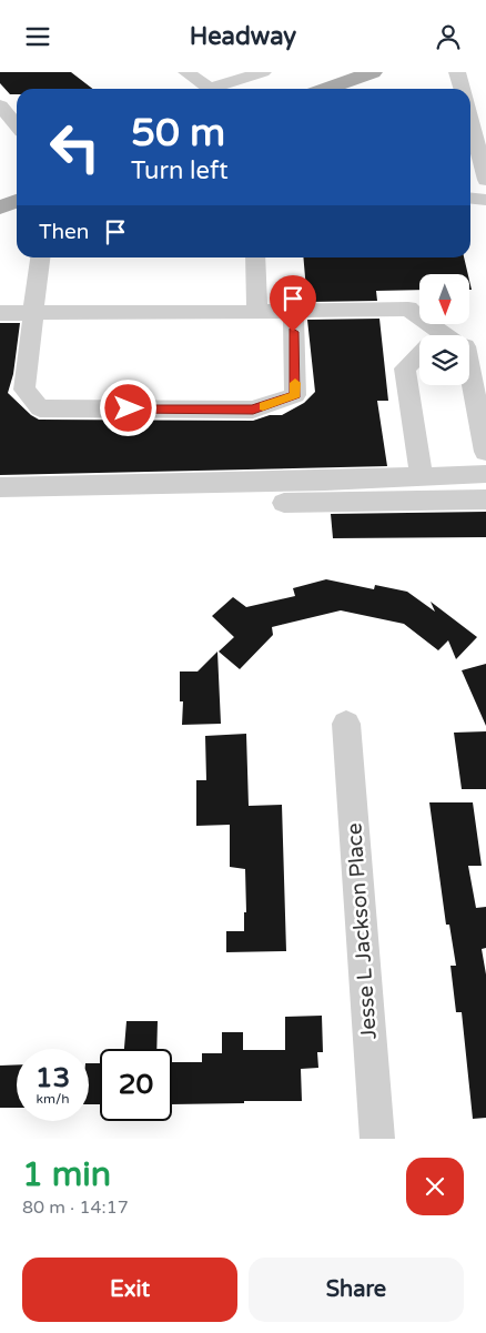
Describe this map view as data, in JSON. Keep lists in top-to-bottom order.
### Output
{
  "streets": {
    "street": ["Jesse L Jackson Place"]
  },
  "north": "bottom",
  "page": {
    "header": "Headway",
    "turn": ["50 m", "Turn left"],
    "then": "Then",
    "speed": "13 km/h",
    "limit": "20",
    "heading": ["1 min", "80 m · 14:17"],
    "buttons": ["Exit", "Share"]
  }
}
